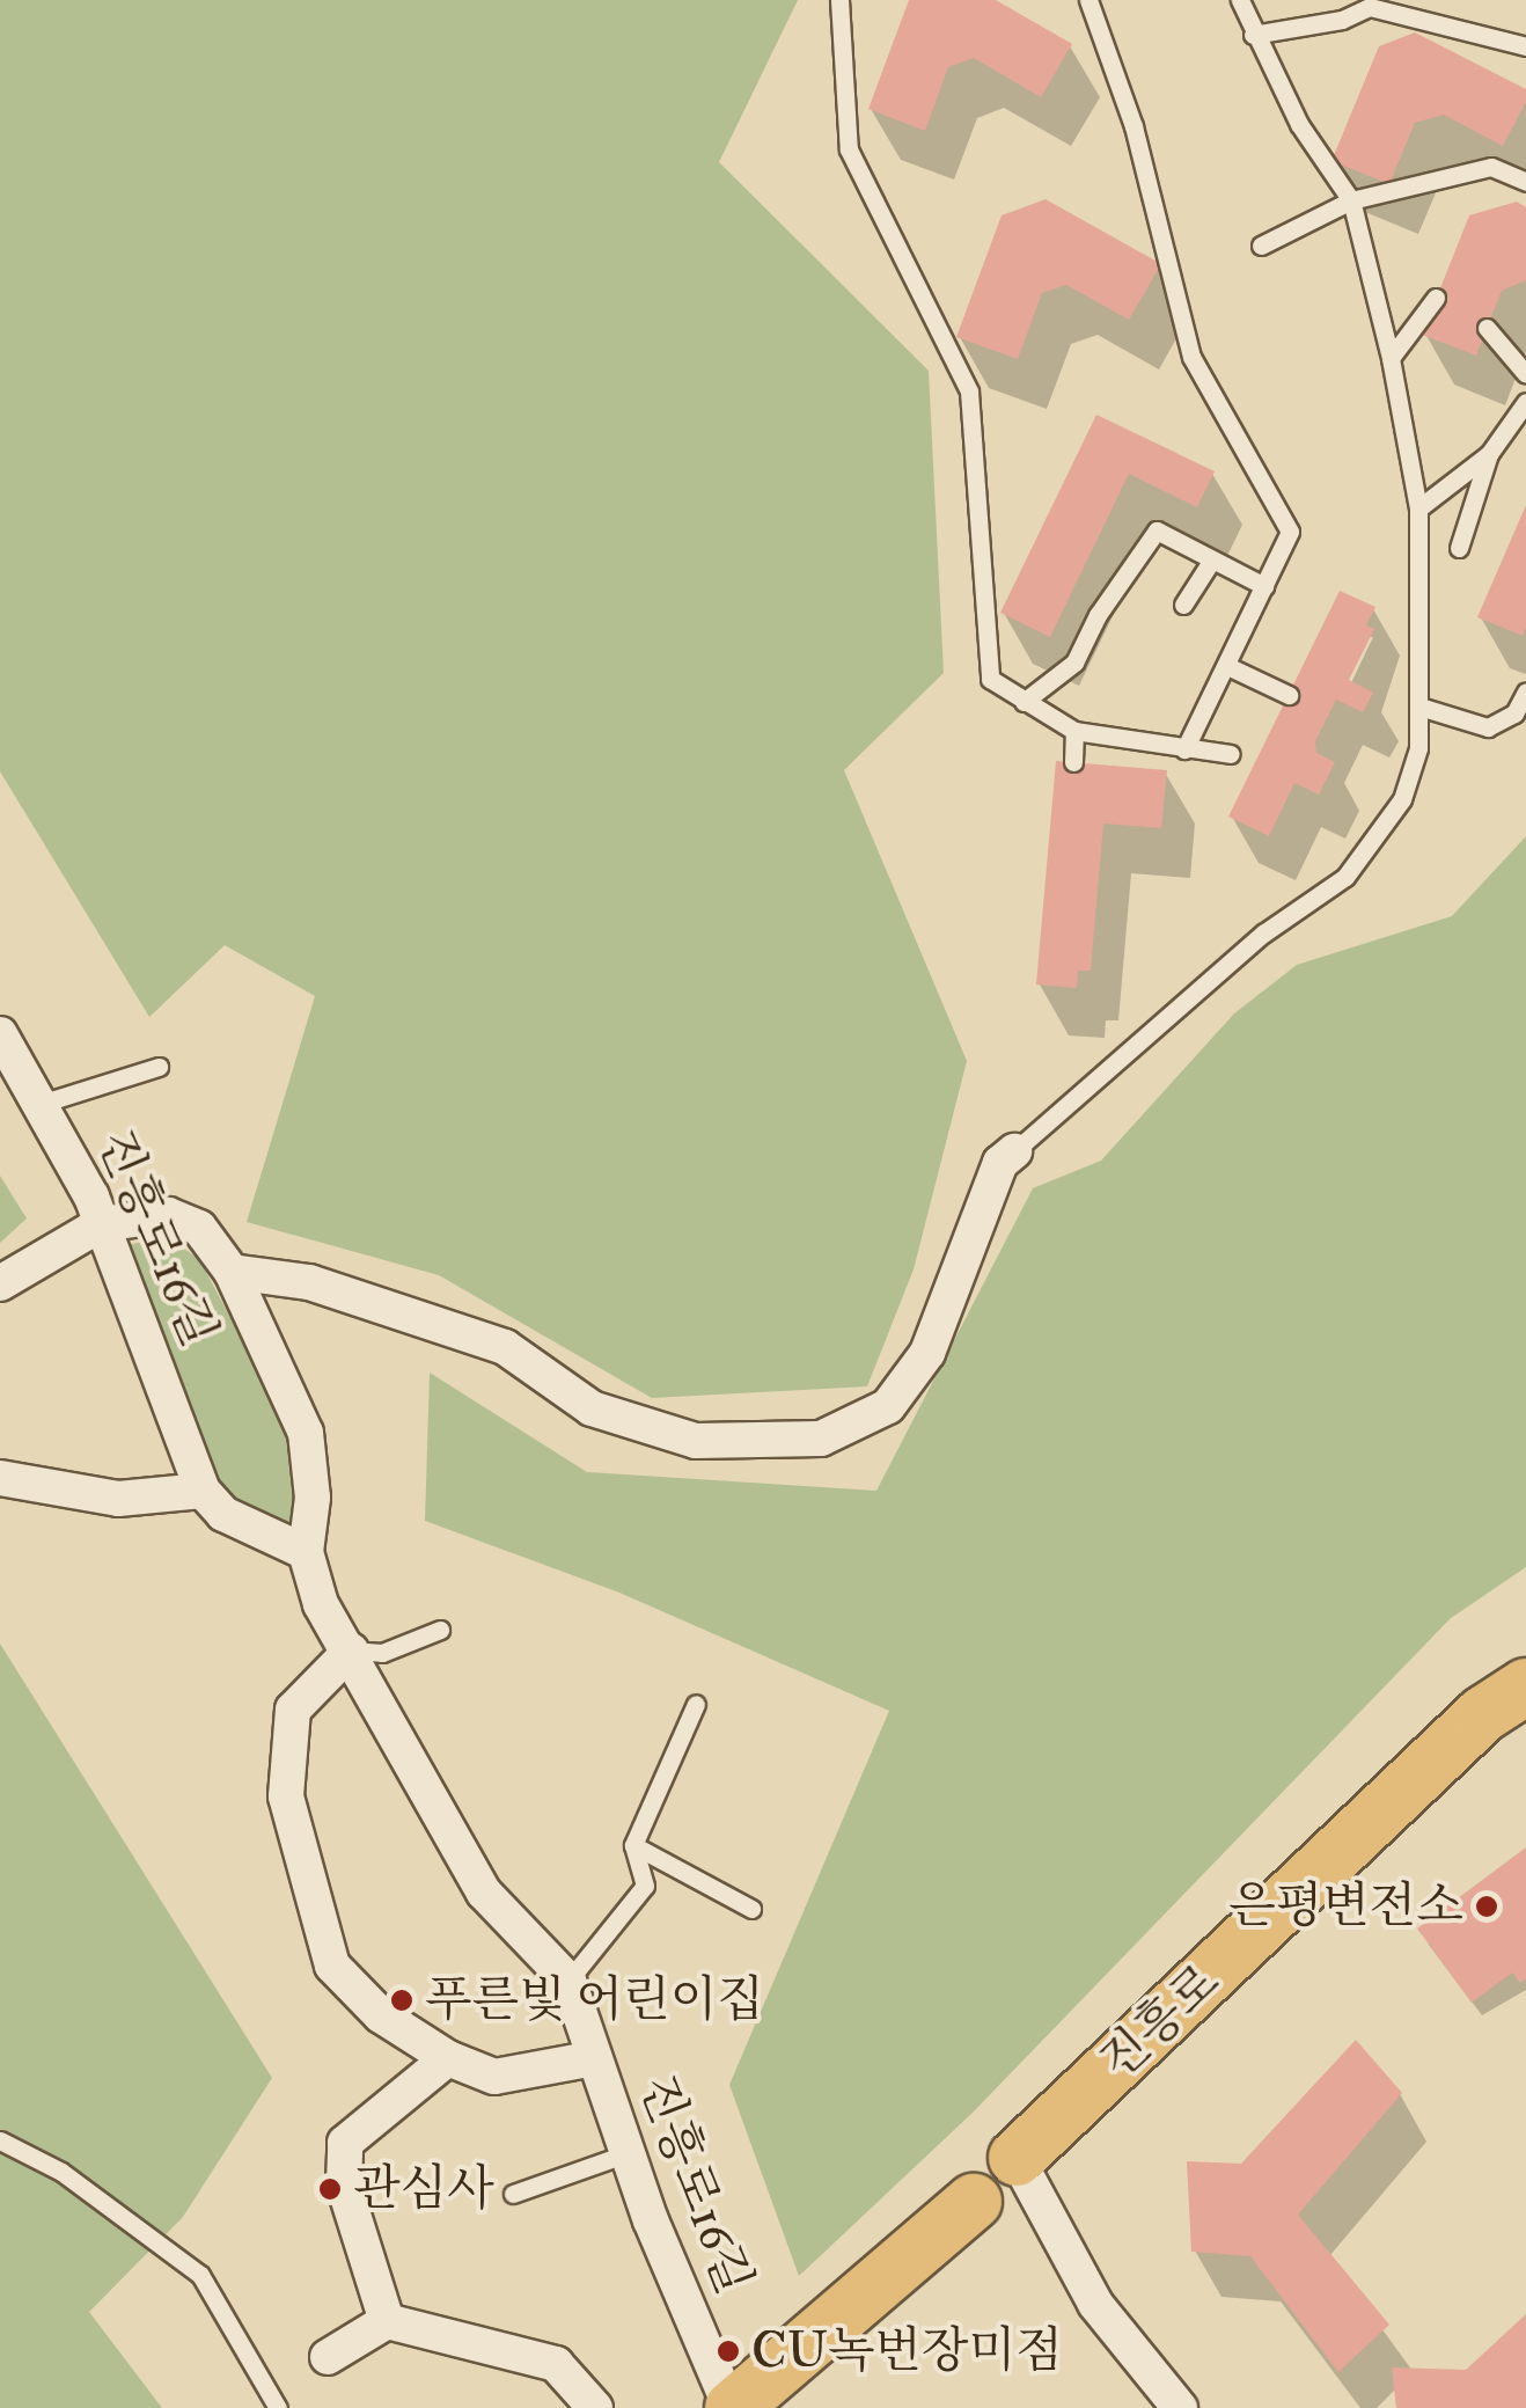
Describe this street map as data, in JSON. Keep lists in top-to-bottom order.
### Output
{
  "streets": {
    "main road": ["진흥로"],
    "street": ["진흥로16길"]
  },
  "places": [
    "은평변전소",
    "푸른빛 어린이집",
    "관심사",
    "CU녹번장미점"
  ]
}
